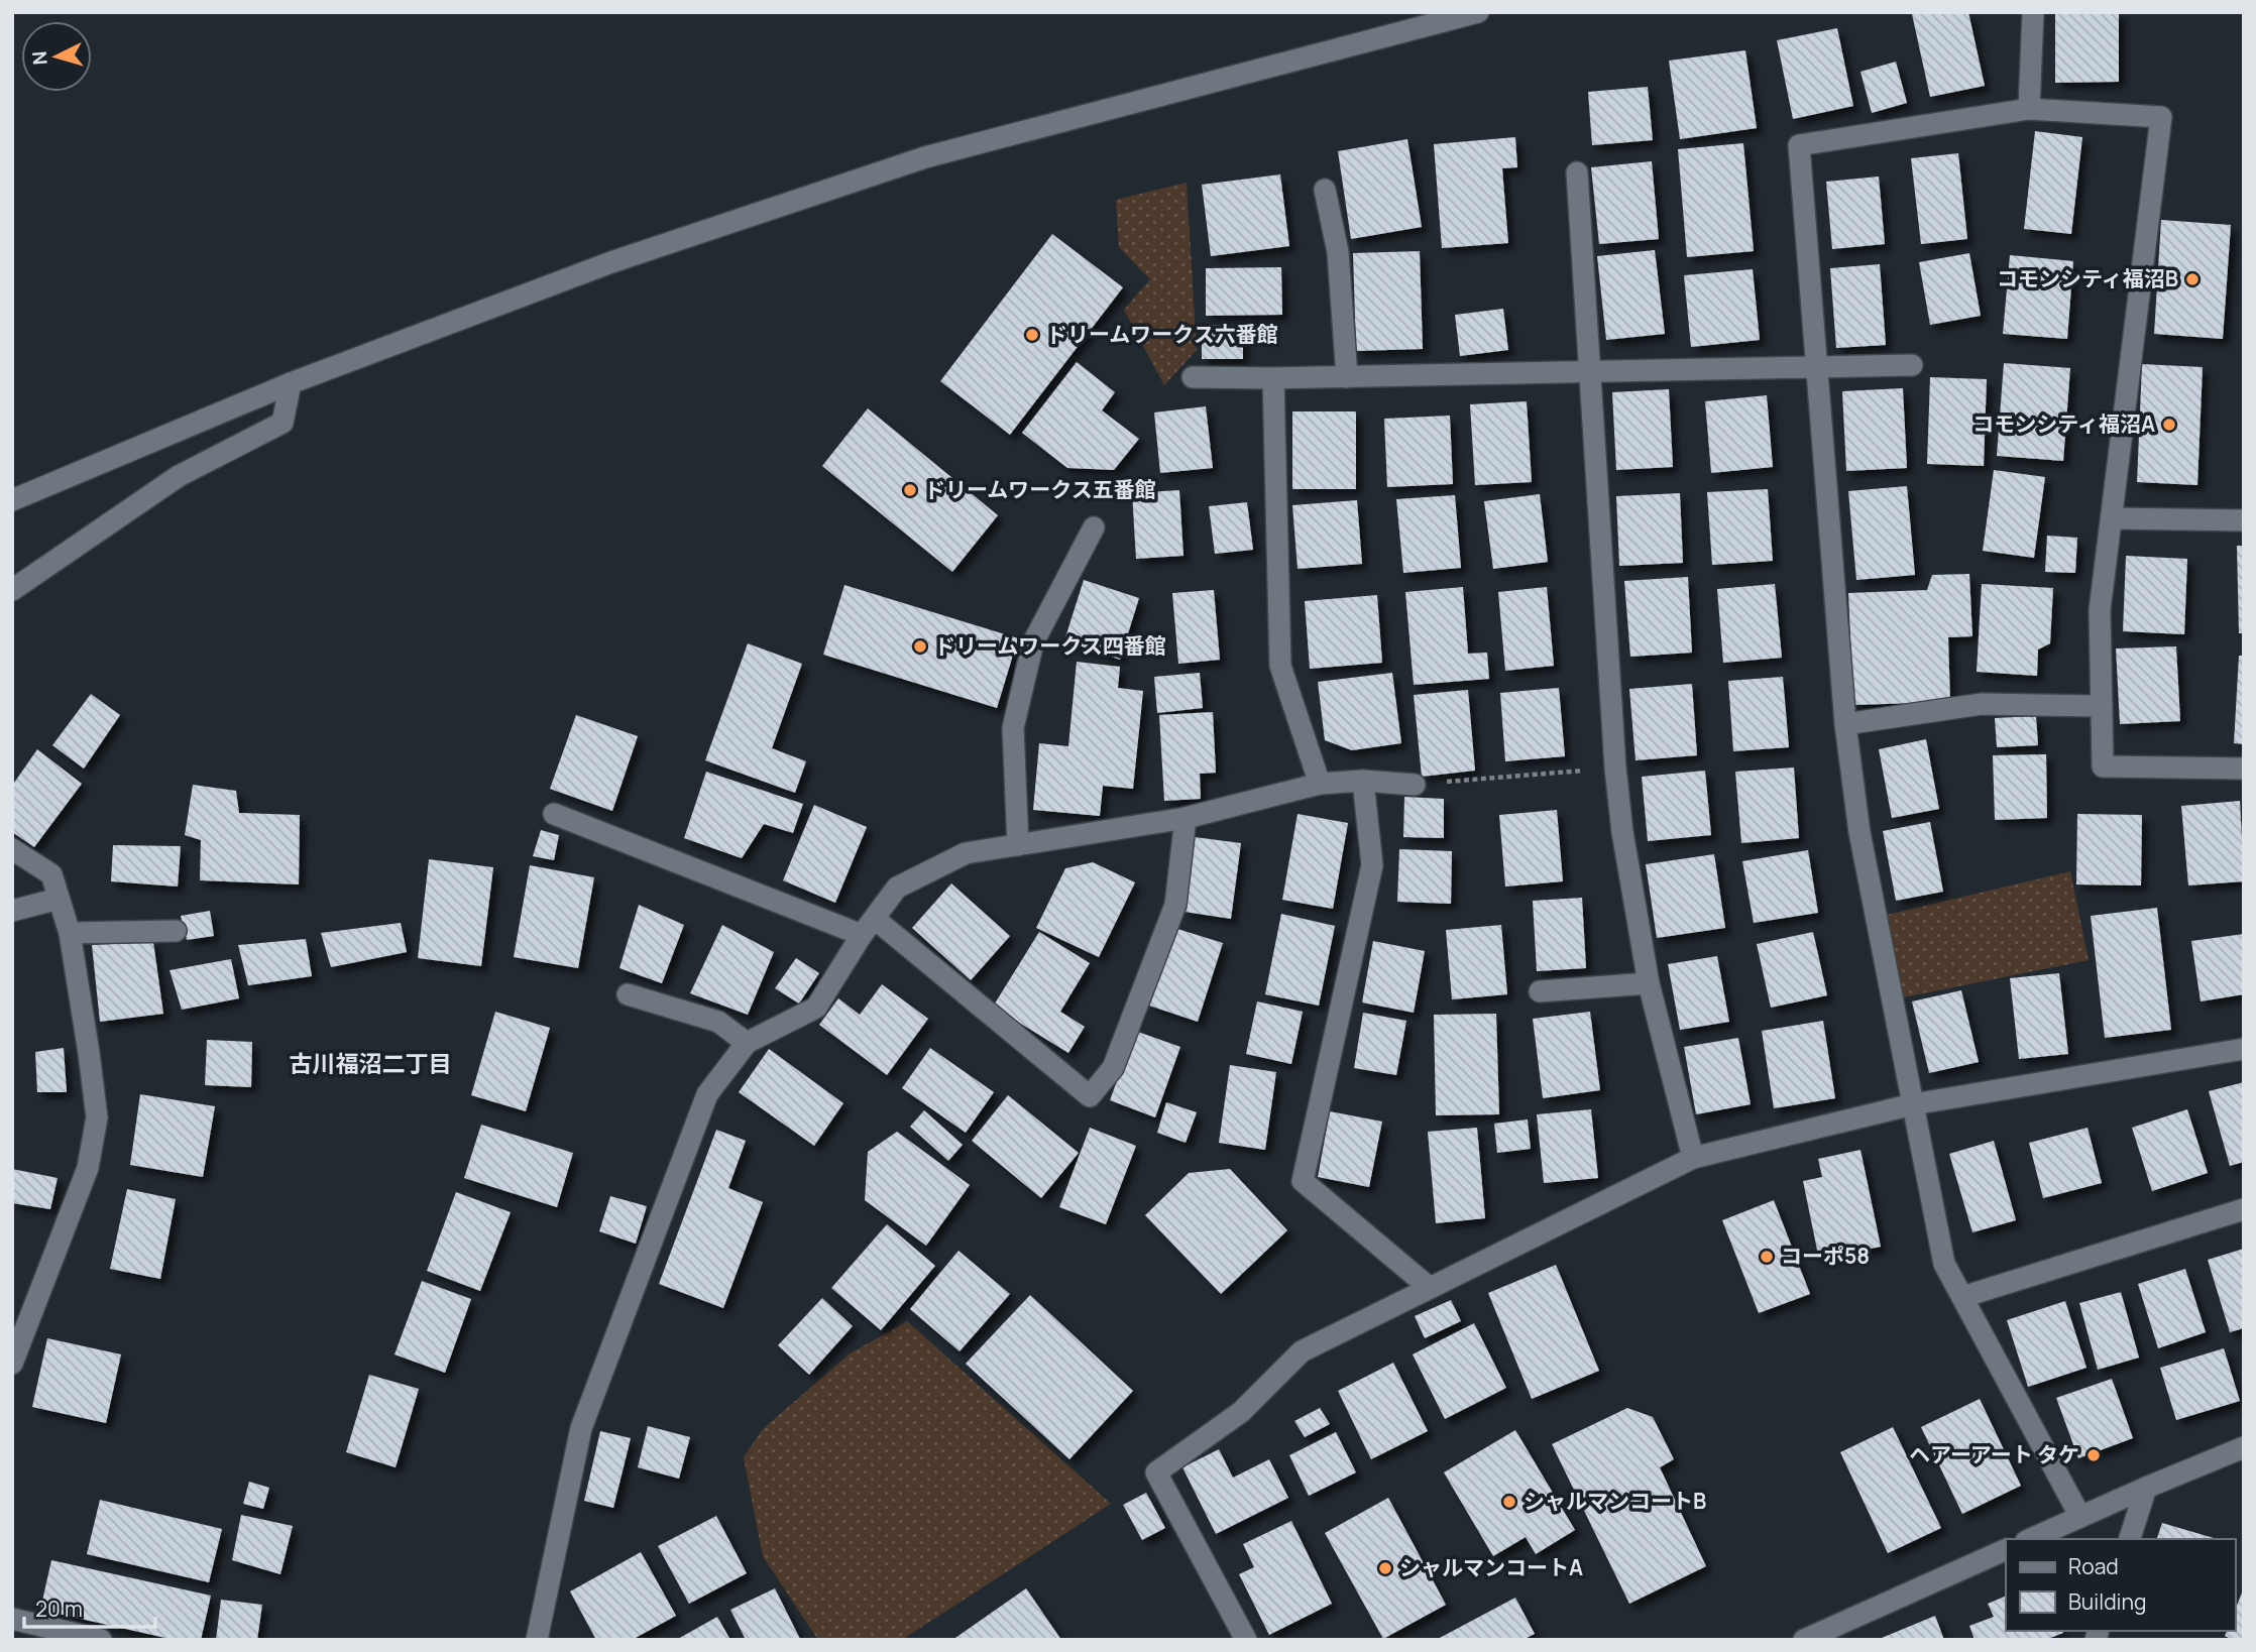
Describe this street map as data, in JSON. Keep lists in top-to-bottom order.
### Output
{
  "districts": ["古川福沼二丁目"],
  "places": [
    "コモンシティ福沼B",
    "ドリームワークス六番館",
    "コモンシティ福沼A",
    "ドリームワークス五番館",
    "ドリームワークス四番館",
    "コーポ58",
    "ヘアーアート タケ",
    "シャルマンコートB",
    "シャルマンコートA"
  ],
  "legend": ["Road", "Building"],
  "scale_bar": "20 m",
  "north": "left"
}
